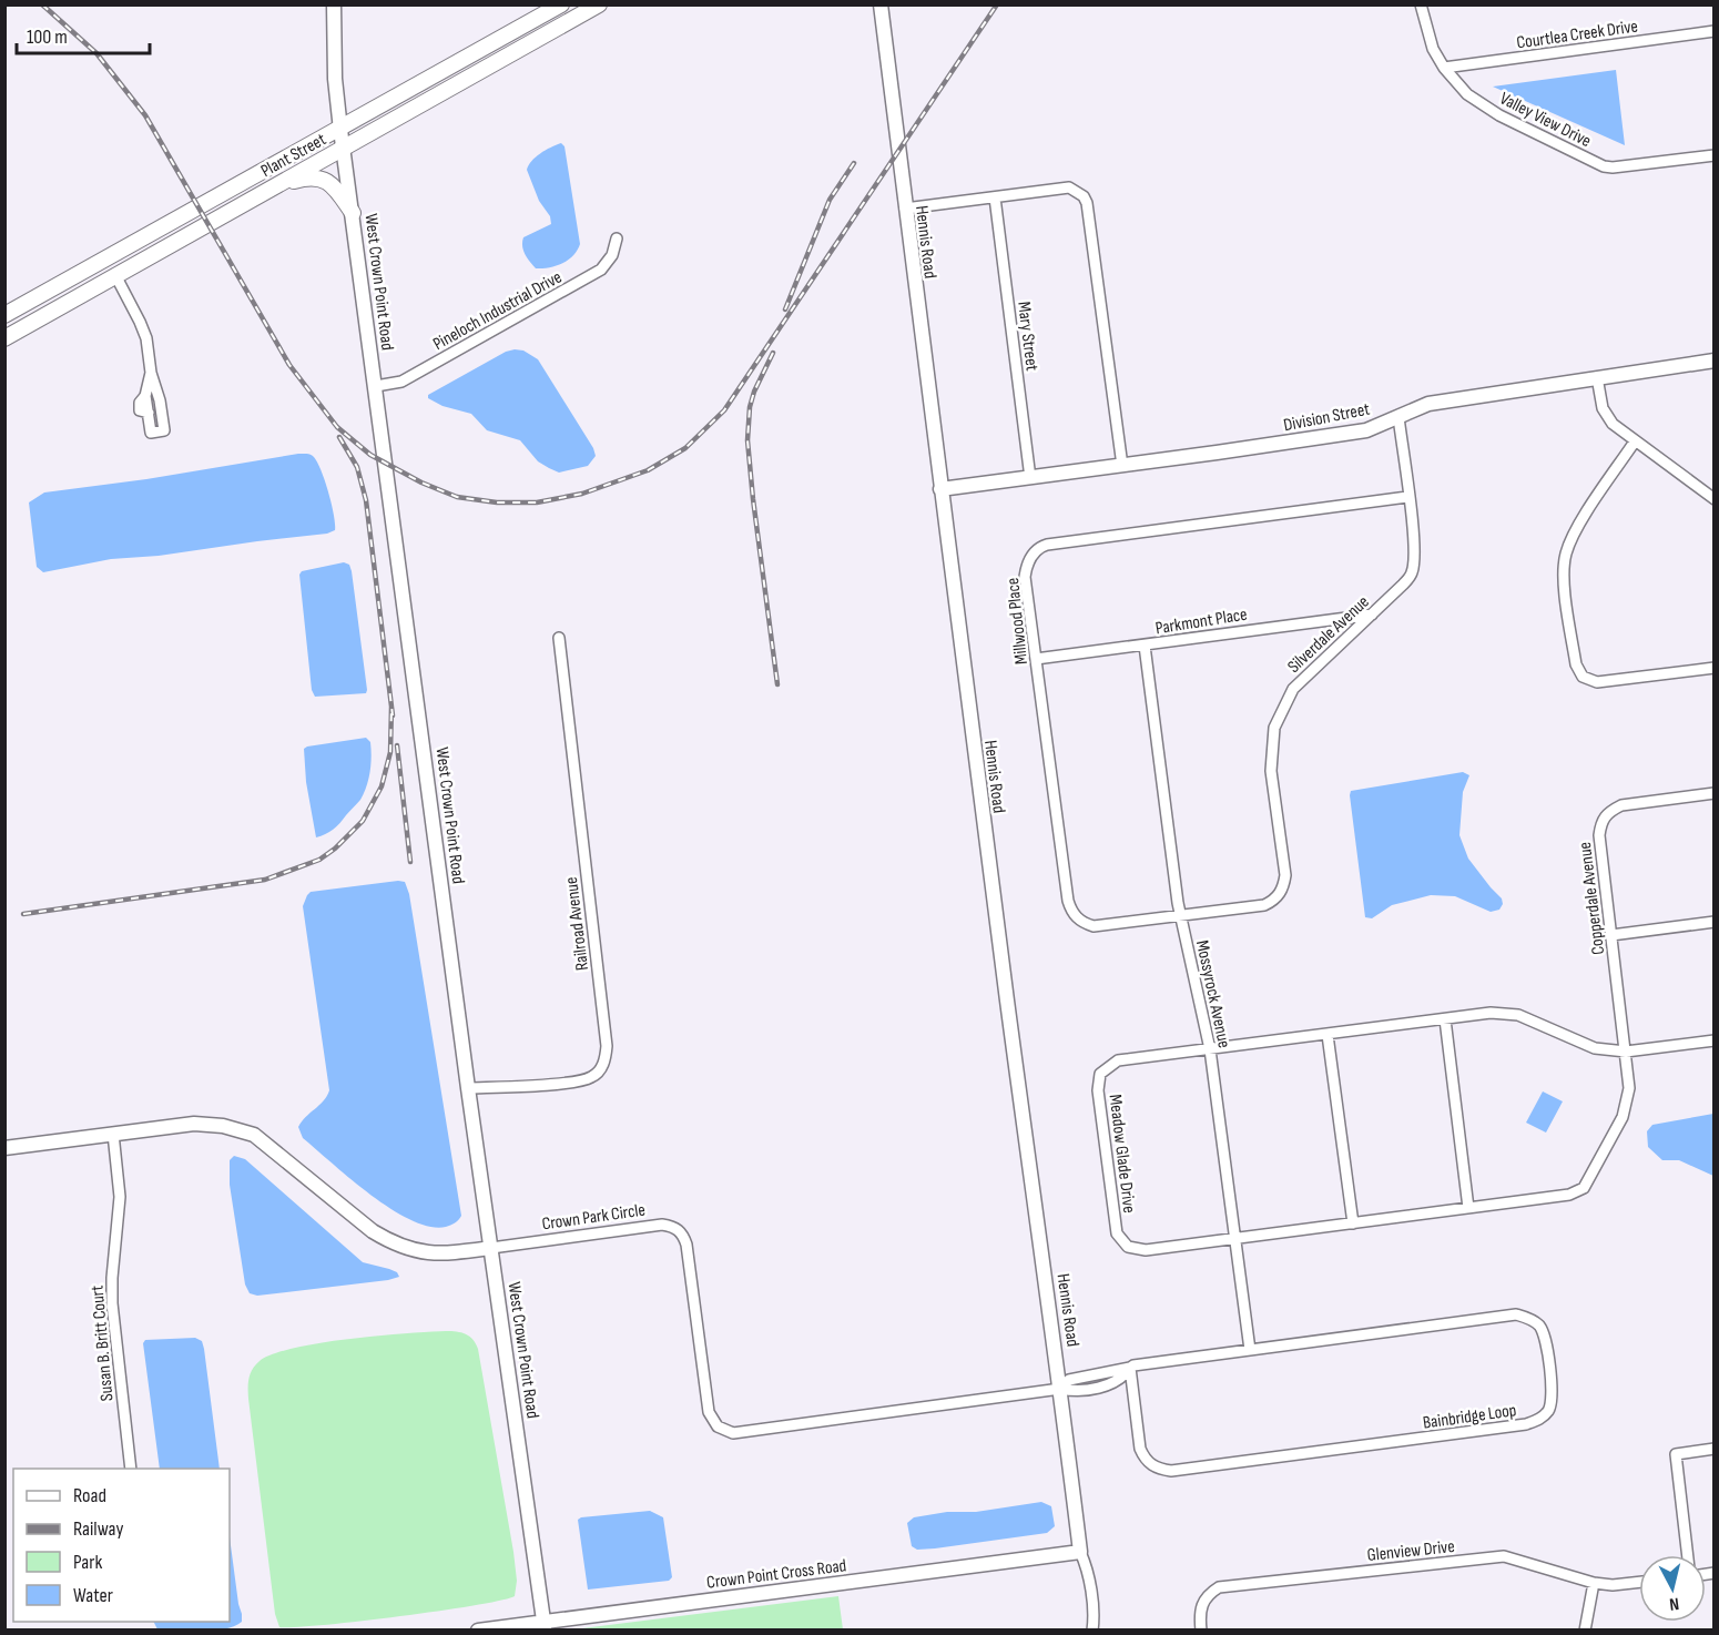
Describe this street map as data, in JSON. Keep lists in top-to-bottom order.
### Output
{
  "streets": {
    "main road": ["Plant Street"],
    "street": [
      "Courtlea Creek Drive",
      "Valley View Drive",
      "Hennis Road",
      "West Crown Point Road",
      "Pineloch Industrial Drive",
      "Mary Street",
      "Division Street",
      "Parkmont Place",
      "Millwood Place",
      "Silverdale Avenue",
      "Copperdale Avenue",
      "Railroad Avenue",
      "Mossyrock Avenue",
      "Meadow Glade Drive",
      "Crown Park Circle",
      "Susan B. Britt Court",
      "Bainbridge Loop",
      "Glenview Drive",
      "Crown Point Cross Road"
    ]
  },
  "crossings": [
    ["Courtlea Creek Drive", "Valley View Drive"],
    ["Plant Street", "West Crown Point Road"],
    ["Hennis Road", "Division Street"],
    ["Hennis Road", "Crown Park Circle"],
    ["Hennis Road", "Bainbridge Loop"],
    ["Hennis Road", "Crown Point Cross Road"],
    ["West Crown Point Road", "Pineloch Industrial Drive"],
    ["West Crown Point Road", "Railroad Avenue"],
    ["West Crown Point Road", "Crown Park Circle"],
    ["West Crown Point Road", "Crown Point Cross Road"],
    ["Mary Street", "Division Street"],
    ["Division Street", "Silverdale Avenue"],
    ["Parkmont Place", "Millwood Place"],
    ["Parkmont Place", "Silverdale Avenue"],
    ["Parkmont Place", "Mossyrock Avenue"],
    ["Millwood Place", "Silverdale Avenue"],
    ["Millwood Place", "Mossyrock Avenue"],
    ["Silverdale Avenue", "Mossyrock Avenue"],
    ["Copperdale Avenue", "Meadow Glade Drive"],
    ["Mossyrock Avenue", "Meadow Glade Drive"],
    ["Mossyrock Avenue", "Bainbridge Loop"],
    ["Crown Park Circle", "Susan B. Britt Court"],
    ["Crown Park Circle", "Bainbridge Loop"]
  ],
  "legend": [
    "Road",
    "Railway",
    "Park",
    "Water"
  ],
  "scale_bar": "100 m",
  "north": "bottom"
}
